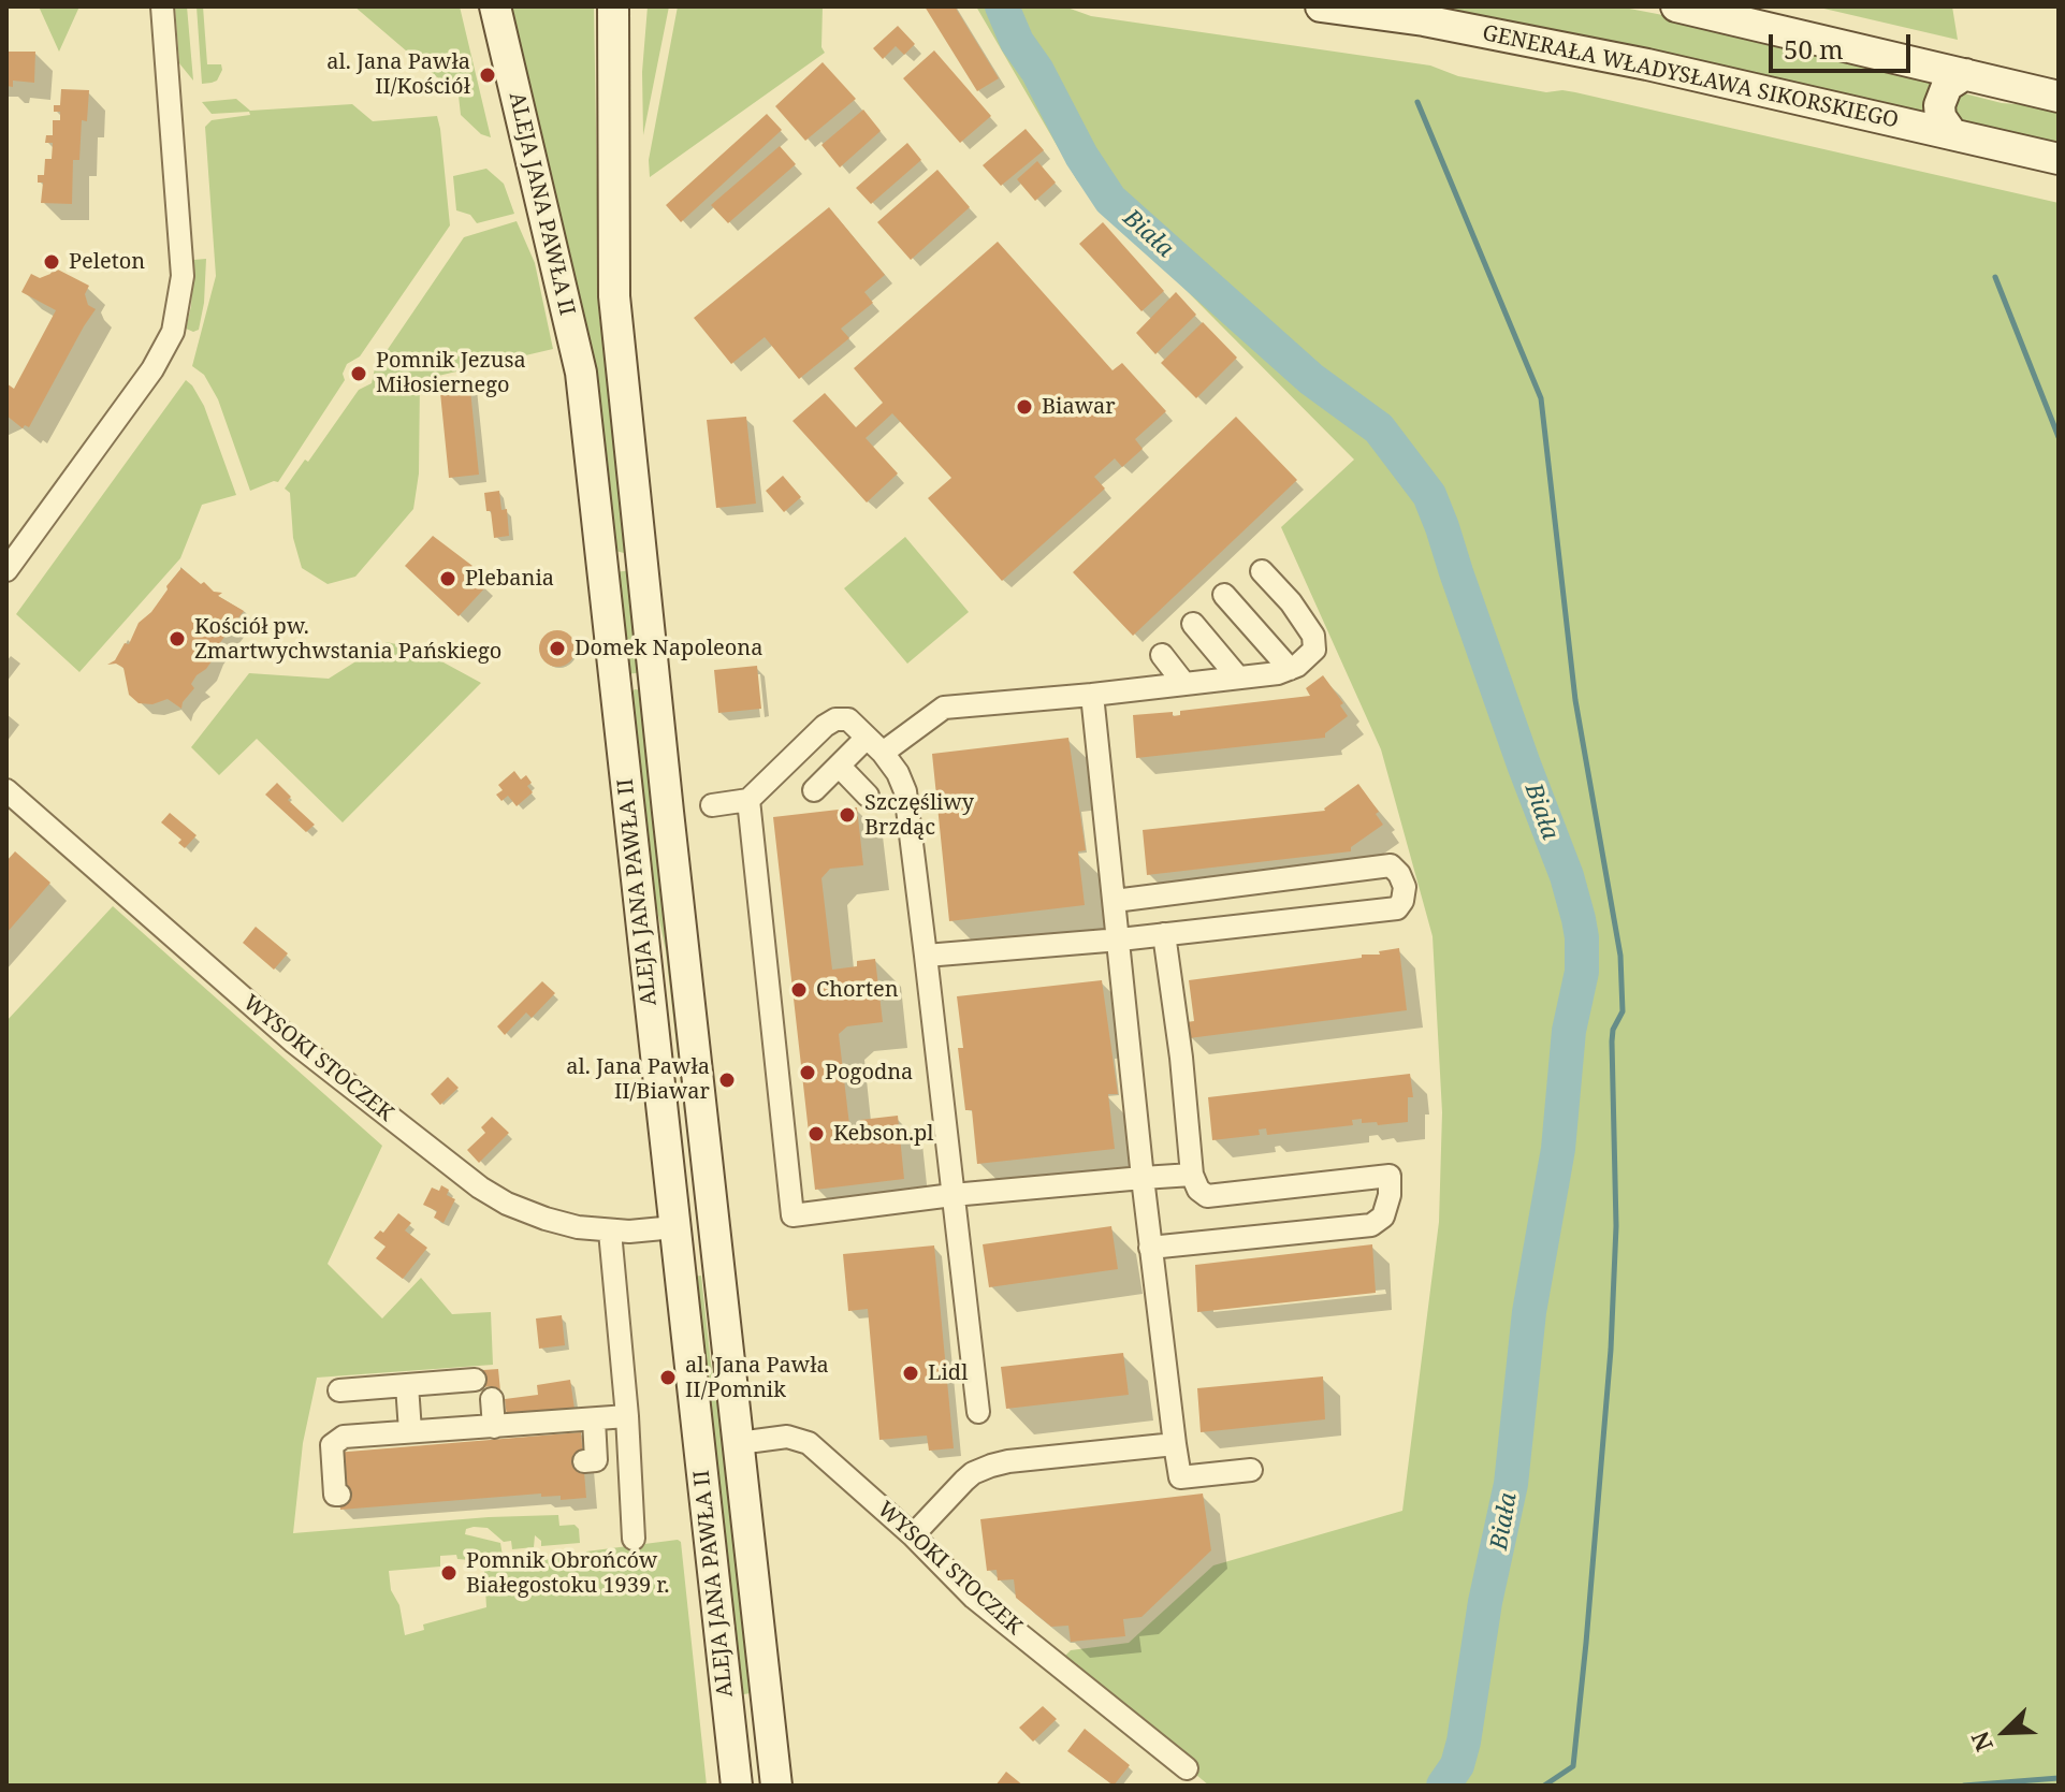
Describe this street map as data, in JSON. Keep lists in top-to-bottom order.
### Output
{
  "streets": {
    "main road": ["GENERAŁA WŁADYSŁAWA SIKORSKIEGO", "ALEJA JANA PAWŁA II"],
    "street": ["WYSOKI STOCZEK"]
  },
  "crossings": [
    ["ALEJA JANA PAWŁA II", "WYSOKI STOCZEK"]
  ],
  "water": ["Biała"],
  "places": [
    "al. Jana Pawła II/Kościół",
    "Peleton",
    "Pomnik Jezusa Miłosiernego",
    "Biawar",
    "Plebania",
    "Kościół pw. Zmartwychwstania Pańskiego",
    "Domek Napoleona",
    "Szczęśliwy Brzdąc",
    "Chorten",
    "Pogodna",
    "al. Jana Pawła II/Biawar",
    "Kebson.pl",
    "Lidl",
    "al. Jana Pawła II/Pomnik",
    "Pomnik Obrońców Białegostoku 1939 r."
  ],
  "scale_bar": "50 m",
  "north": "bottom left"
}
